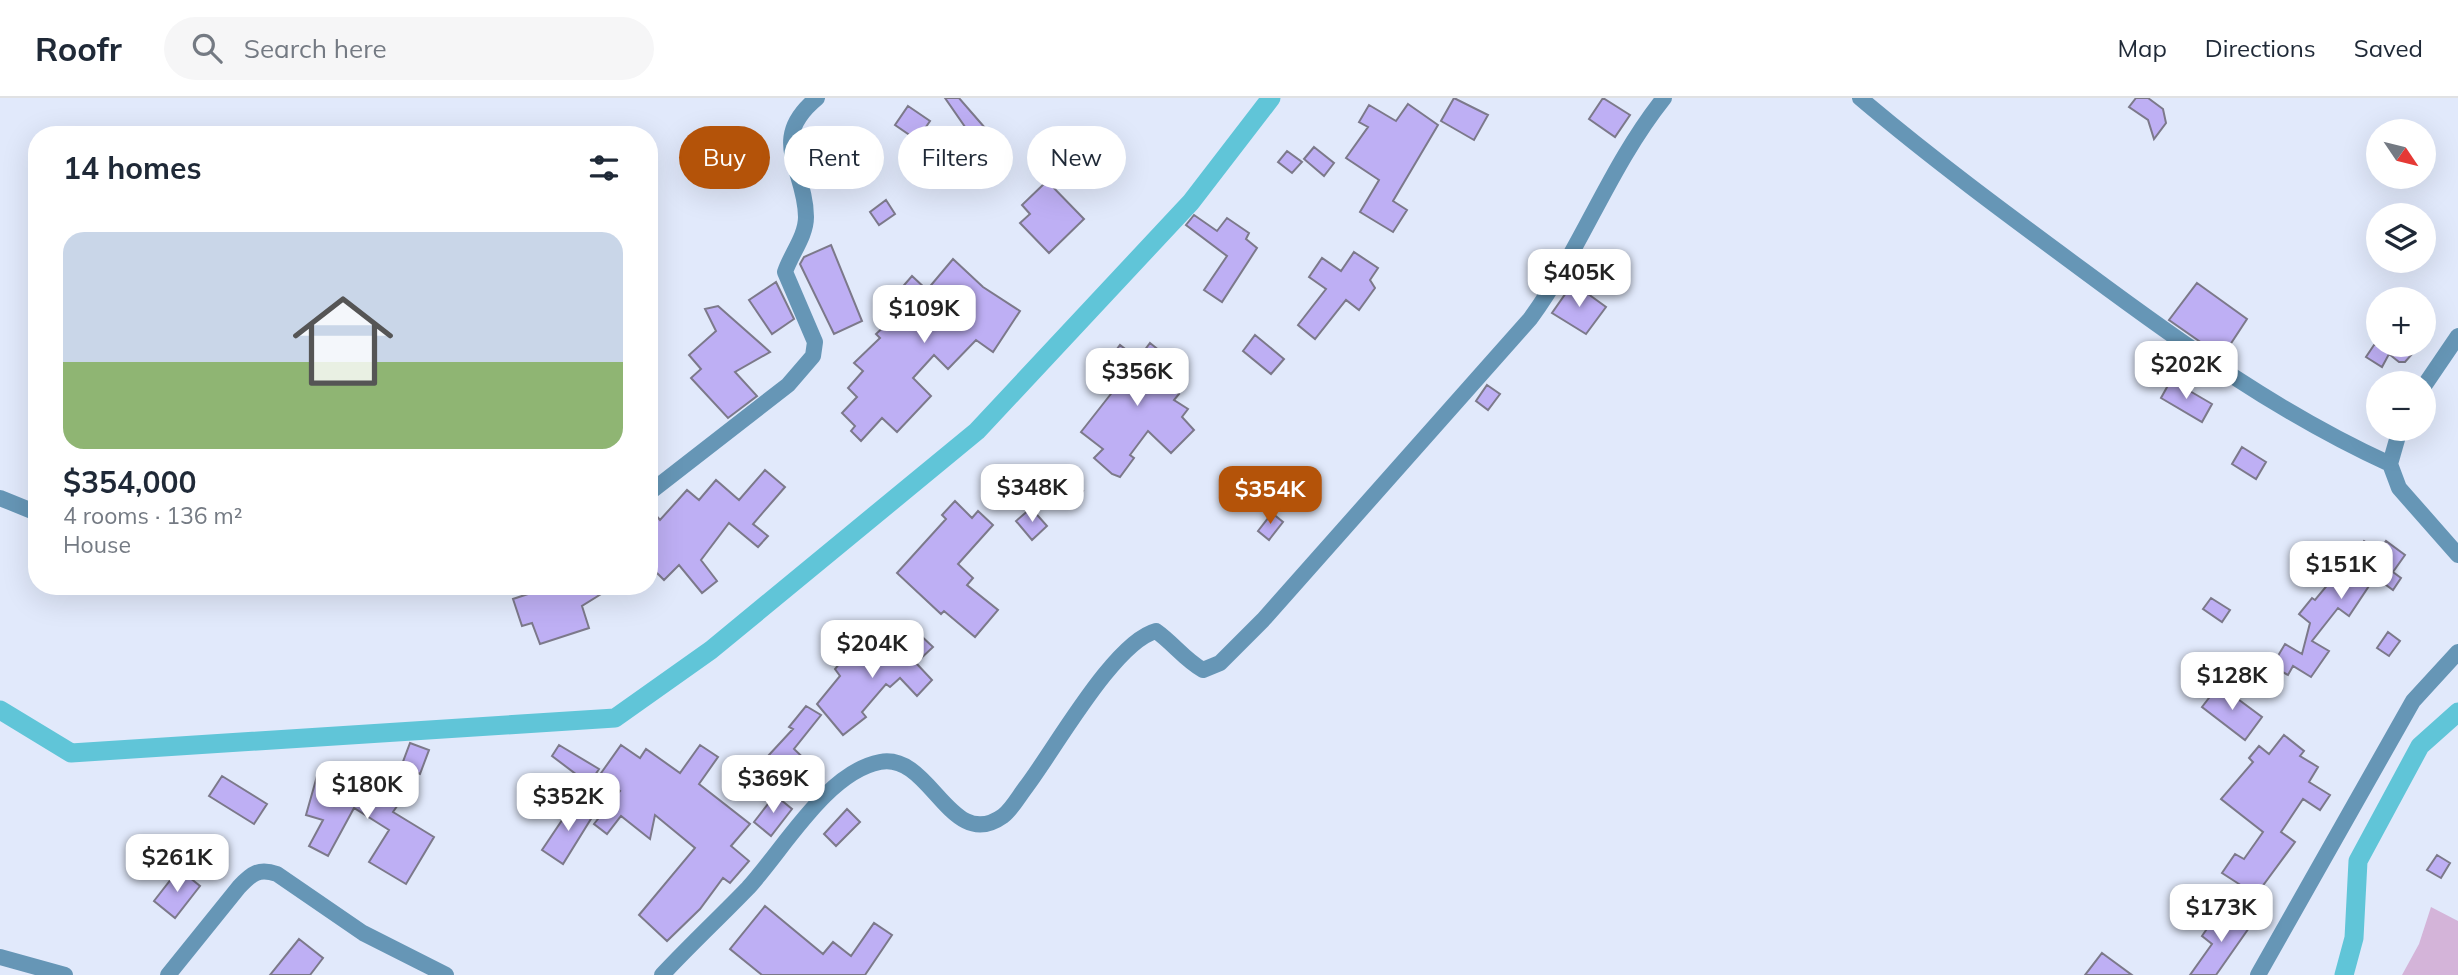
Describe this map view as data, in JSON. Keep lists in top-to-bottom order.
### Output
{
  "north": "bottom right",
  "page": {
    "header": "Roofr",
    "search": "Search here",
    "nav": ["Map", "Directions", "Saved"],
    "map_buttons": ["+", "−"],
    "chip": [
      "Buy",
      "Rent",
      "Filters",
      "New"
    ],
    "heading": "14 homes",
    "list": [
      {
        "name": "$354,000",
        "note": "4 rooms · 136 m² · House"
      }
    ],
    "price": [
      "$405K",
      "$109K",
      "$202K",
      "$356K",
      "$348K",
      "$354K",
      "$151K",
      "$204K",
      "$128K",
      "$369K",
      "$180K",
      "$352K",
      "$261K",
      "$173K"
    ]
  }
}
